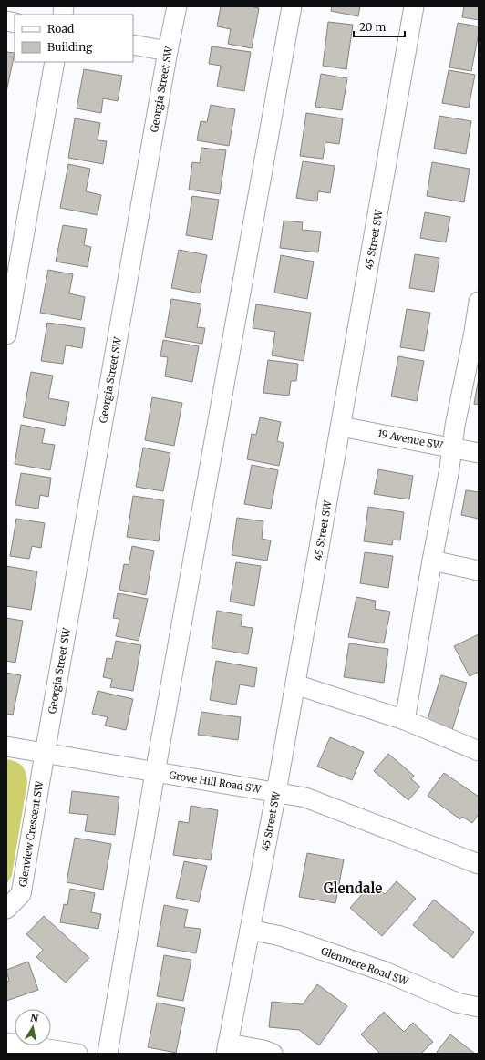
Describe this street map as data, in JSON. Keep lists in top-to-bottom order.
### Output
{
  "streets": {
    "street": [
      "Georgia Street SW",
      "45 Street SW",
      "19 Avenue SW",
      "Grove Hill Road SW",
      "Glenview Crescent SW",
      "Glenmere Road SW"
    ]
  },
  "crossings": [
    ["Georgia Street SW", "Grove Hill Road SW"],
    ["Georgia Street SW", "Glenview Crescent SW"],
    ["45 Street SW", "19 Avenue SW"],
    ["45 Street SW", "Grove Hill Road SW"],
    ["45 Street SW", "Glenmere Road SW"],
    ["Grove Hill Road SW", "Glenview Crescent SW"]
  ],
  "districts": ["Glendale"],
  "legend": ["Road", "Building"],
  "scale_bar": "20 m",
  "north": "top"
}
